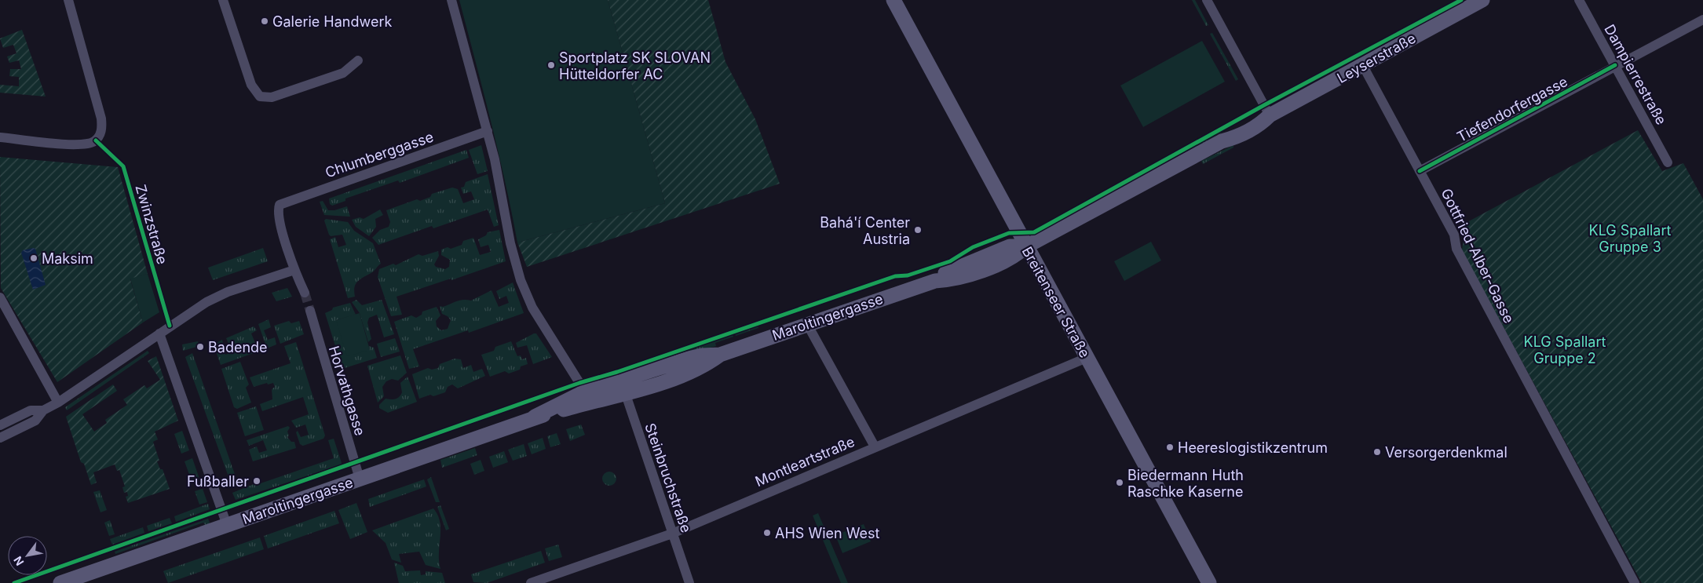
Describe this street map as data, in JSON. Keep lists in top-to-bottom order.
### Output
{
  "streets": {
    "main road": ["Leyserstraße", "Breitenseer Straße", "Maroltingergasse"],
    "street": [
      "Dampierrestraße",
      "Tiefendorfergasse",
      "Chlumberggasse",
      "Gottfried-Alber-Gasse",
      "Horvathgasse",
      "Montleartstraße",
      "Steinbruchstraße"
    ],
    "cycle path": ["Zwinzstraße"]
  },
  "crossings": [
    ["Leyserstraße", "Gottfried-Alber-Gasse"],
    ["Leyserstraße", "Breitenseer Straße"],
    ["Leyserstraße", "Maroltingergasse"],
    ["Dampierrestraße", "Tiefendorfergasse"],
    ["Tiefendorfergasse", "Gottfried-Alber-Gasse"],
    ["Breitenseer Straße", "Maroltingergasse"],
    ["Breitenseer Straße", "Montleartstraße"],
    ["Maroltingergasse", "Horvathgasse"],
    ["Maroltingergasse", "Steinbruchstraße"],
    ["Montleartstraße", "Steinbruchstraße"]
  ],
  "parks": ["KLG Spallart Gruppe 3", "KLG Spallart Gruppe 2"],
  "places": [
    "Galerie Handwerk",
    "Sportplatz SK SLOVAN Hütteldorfer AC",
    "Bahá'í Center Austria",
    "Maksim",
    "Badende",
    "Heereslogistikzentrum",
    "Versorgerdenkmal",
    "Fußballer",
    "Biedermann Huth Raschke Kaserne",
    "AHS Wien West"
  ],
  "north": "bottom left"
}
